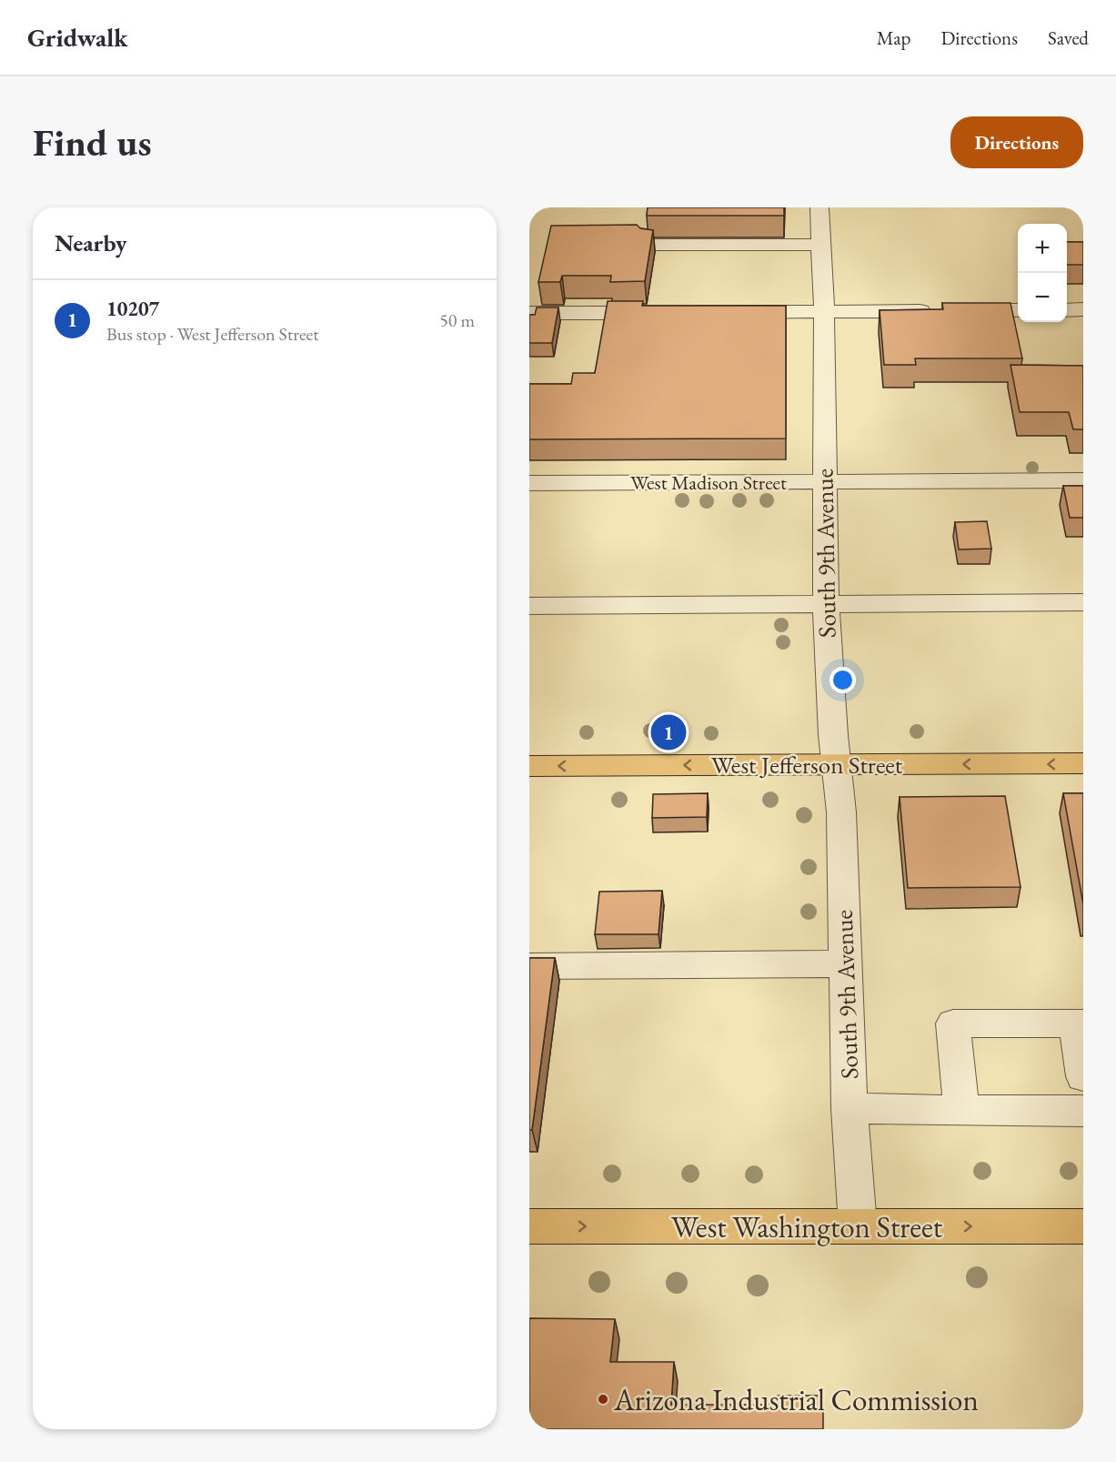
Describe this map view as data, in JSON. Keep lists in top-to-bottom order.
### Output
{
  "streets": {
    "main road": ["West Jefferson Street", "West Washington Street"],
    "street": ["West Madison Street", "South 9th Avenue"]
  },
  "crossings": [
    ["West Madison Street", "South 9th Avenue"],
    ["South 9th Avenue", "West Jefferson Street"],
    ["South 9th Avenue", "West Washington Street"]
  ],
  "one_way": ["West Jefferson Street", "West Washington Street"],
  "places": ["Arizona Industrial Commission"],
  "page": {
    "header": "Gridwalk",
    "nav": ["Map", "Directions", "Saved"],
    "buttons": "Directions",
    "title": "Find us",
    "heading": "Nearby",
    "map_buttons": ["+", "−"],
    "list": [
      {
        "mark": "1",
        "name": "10207",
        "note": "Bus stop · West Jefferson Street",
        "value": "50 m"
      }
    ],
    "pins": "1"
  }
}
